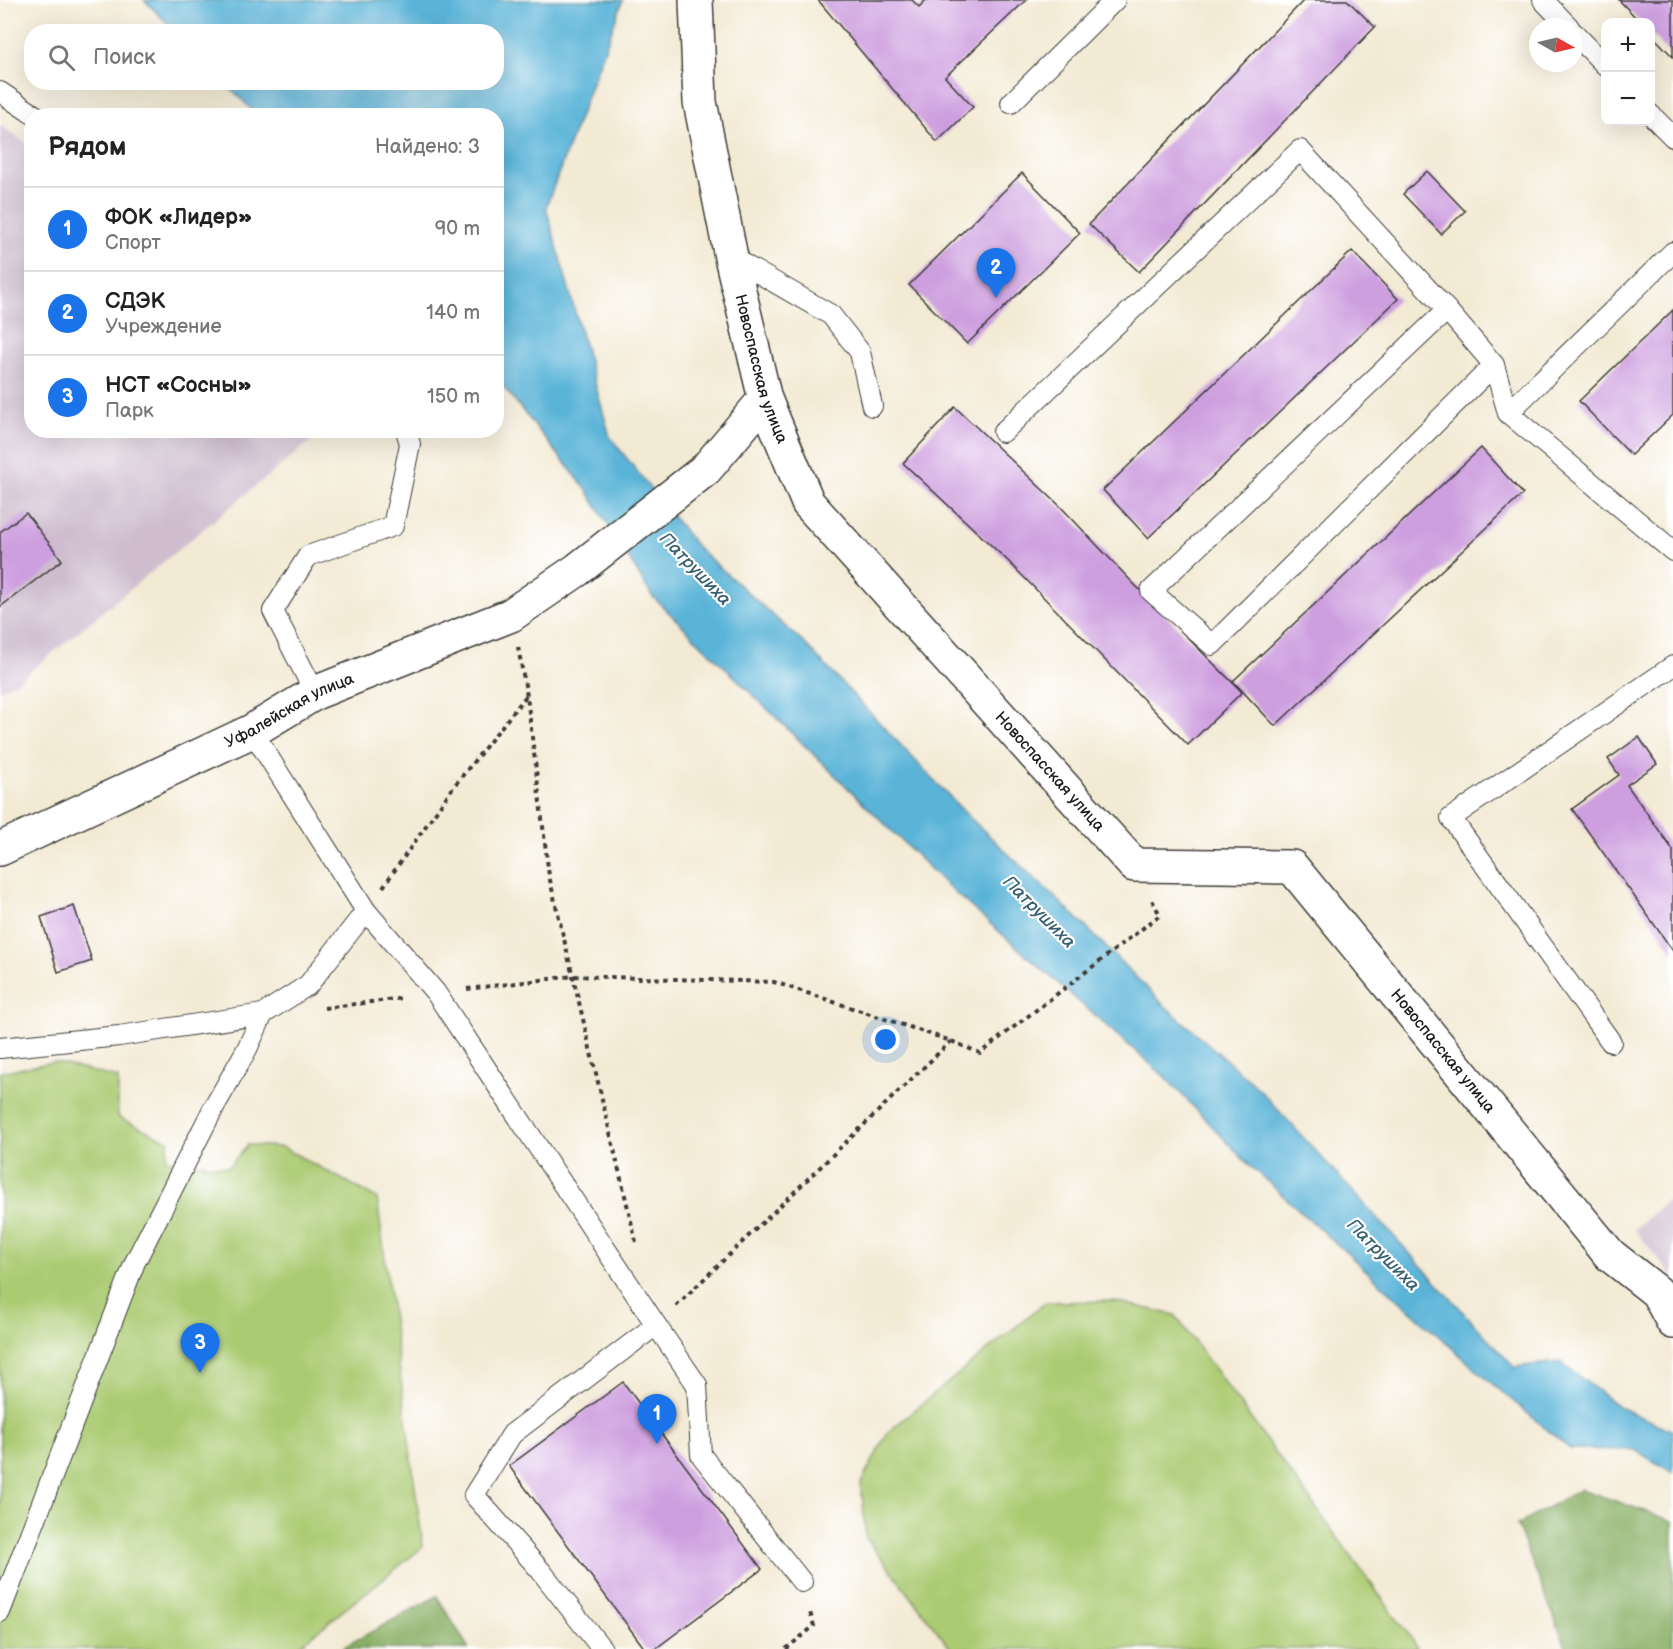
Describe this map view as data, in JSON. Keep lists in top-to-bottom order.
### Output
{
  "streets": {
    "street": ["Новоспасская улица", "Уфалейская улица"]
  },
  "crossings": [
    ["Новоспасская улица", "Уфалейская улица"]
  ],
  "water": ["Патрушиха"],
  "north": "right",
  "page": {
    "map_buttons": ["+", "−"],
    "search": "Поиск",
    "heading": ["Рядом", "Найдено: 3"],
    "list": [
      {
        "mark": "1",
        "name": "ФОК «Лидер»",
        "note": "Спорт",
        "value": "90 m"
      },
      {
        "mark": "2",
        "name": "СДЭК",
        "note": "Учреждение",
        "value": "140 m"
      },
      {
        "mark": "3",
        "name": "НСТ «Сосны»",
        "note": "Парк",
        "value": "150 m"
      }
    ],
    "pins": ["2", "3", "1"]
  }
}
